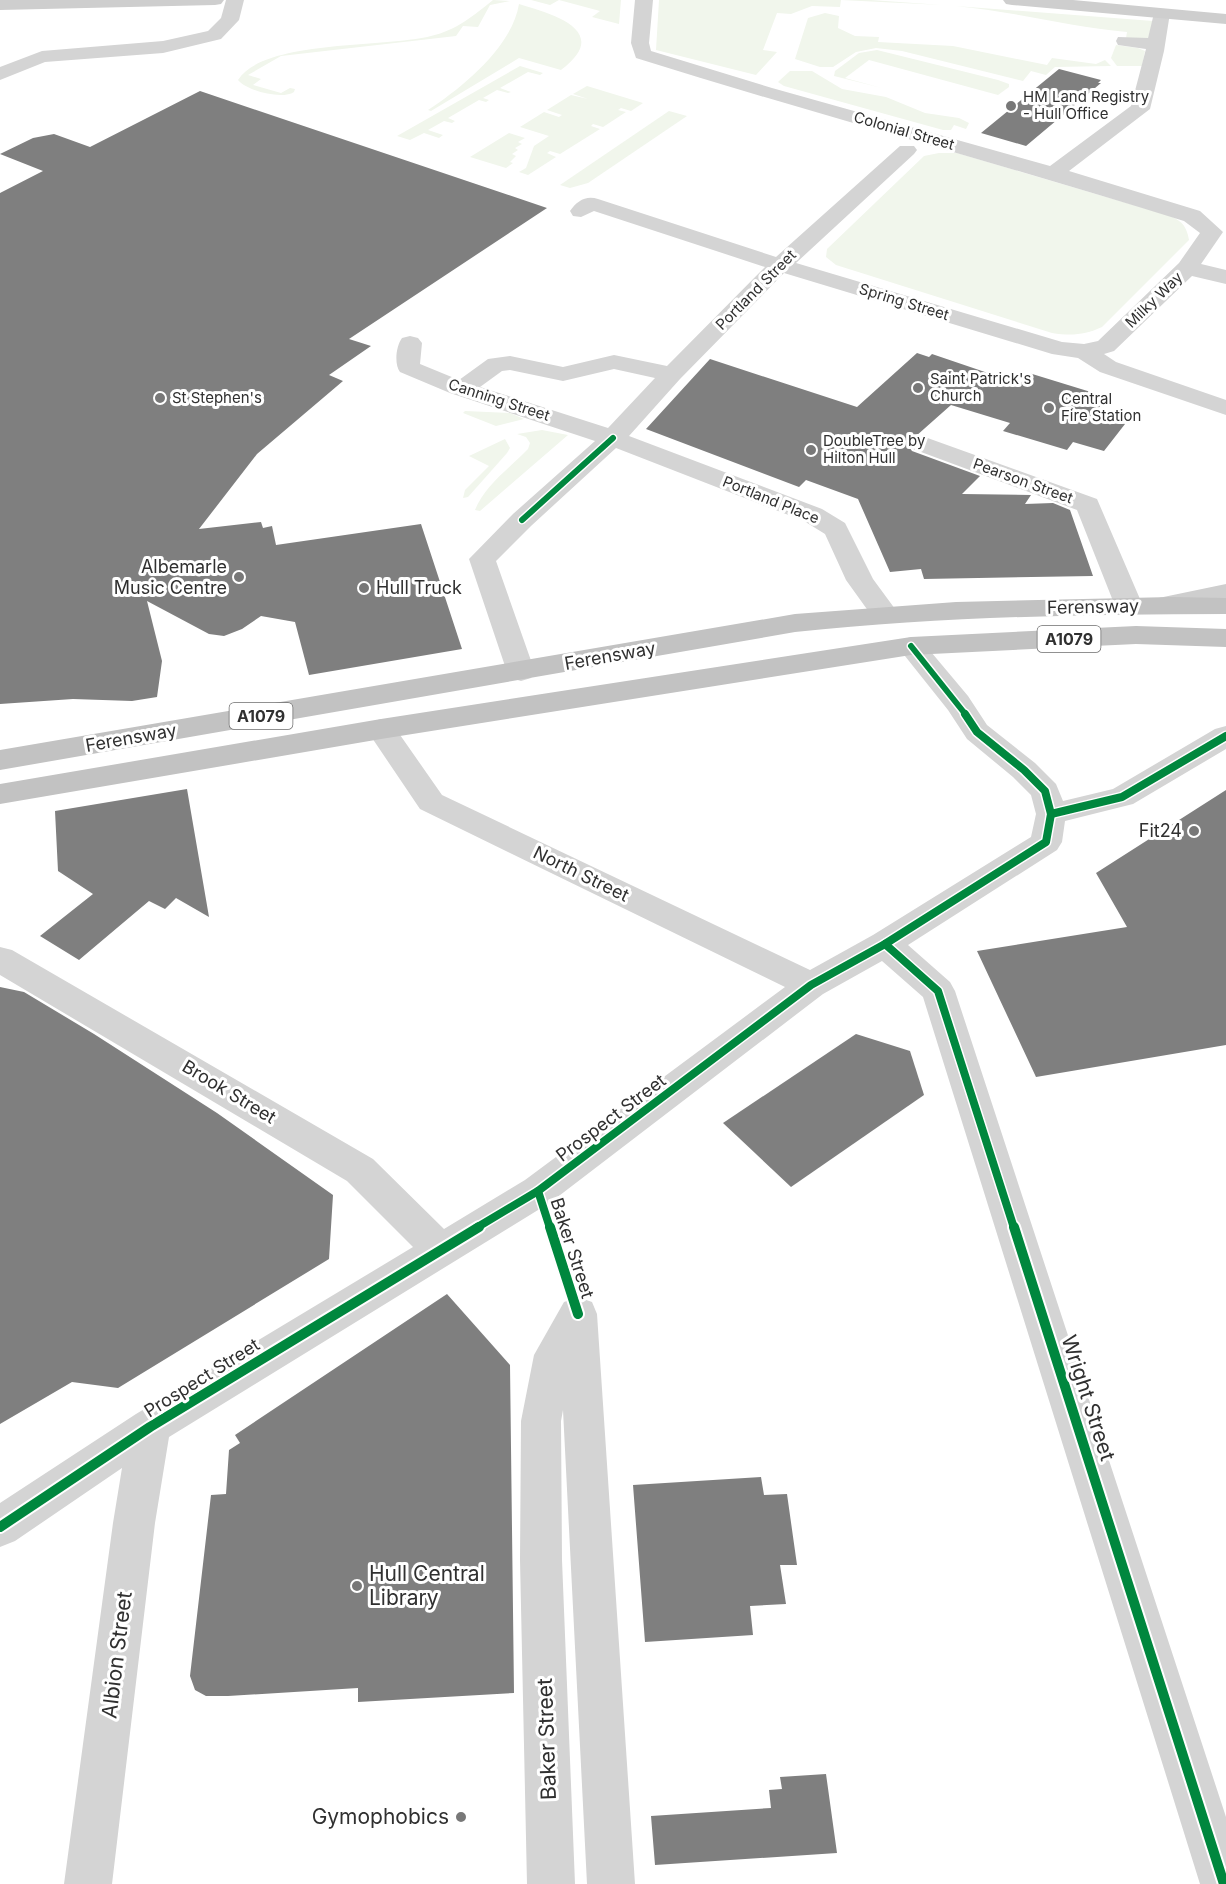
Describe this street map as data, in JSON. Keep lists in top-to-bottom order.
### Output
{
  "streets": {
    "highway": ["Ferensway", "A1079"],
    "street": [
      "Colonial Street",
      "Portland Street",
      "Milky Way",
      "Spring Street",
      "Canning Street",
      "Pearson Street",
      "Portland Place",
      "North Street",
      "Brook Street",
      "Prospect Street",
      "Baker Street",
      "Wright Street",
      "Albion Street"
    ]
  },
  "crossings": [
    ["Colonial Street", "Milky Way"],
    ["Portland Street", "Spring Street"],
    ["Portland Street", "Canning Street"],
    ["Portland Street", "Portland Place"],
    ["Portland Street", "Ferensway"],
    ["Milky Way", "Spring Street"],
    ["Canning Street", "Portland Place"],
    ["Pearson Street", "Ferensway"],
    ["Portland Place", "Ferensway"],
    ["Ferensway", "North Street"],
    ["North Street", "Prospect Street"],
    ["Brook Street", "Prospect Street"],
    ["Prospect Street", "Wright Street"],
    ["Prospect Street", "Albion Street"]
  ],
  "places": [
    "HM Land Registry - Hull Office",
    "Saint Patrick's Church",
    "St Stephen's",
    "Central Fire Station",
    "DoubleTree by Hilton Hull",
    "Albemarle Music Centre",
    "Hull Truck",
    "Fit24",
    "Hull Central Library",
    "Gymophobics"
  ]
}
